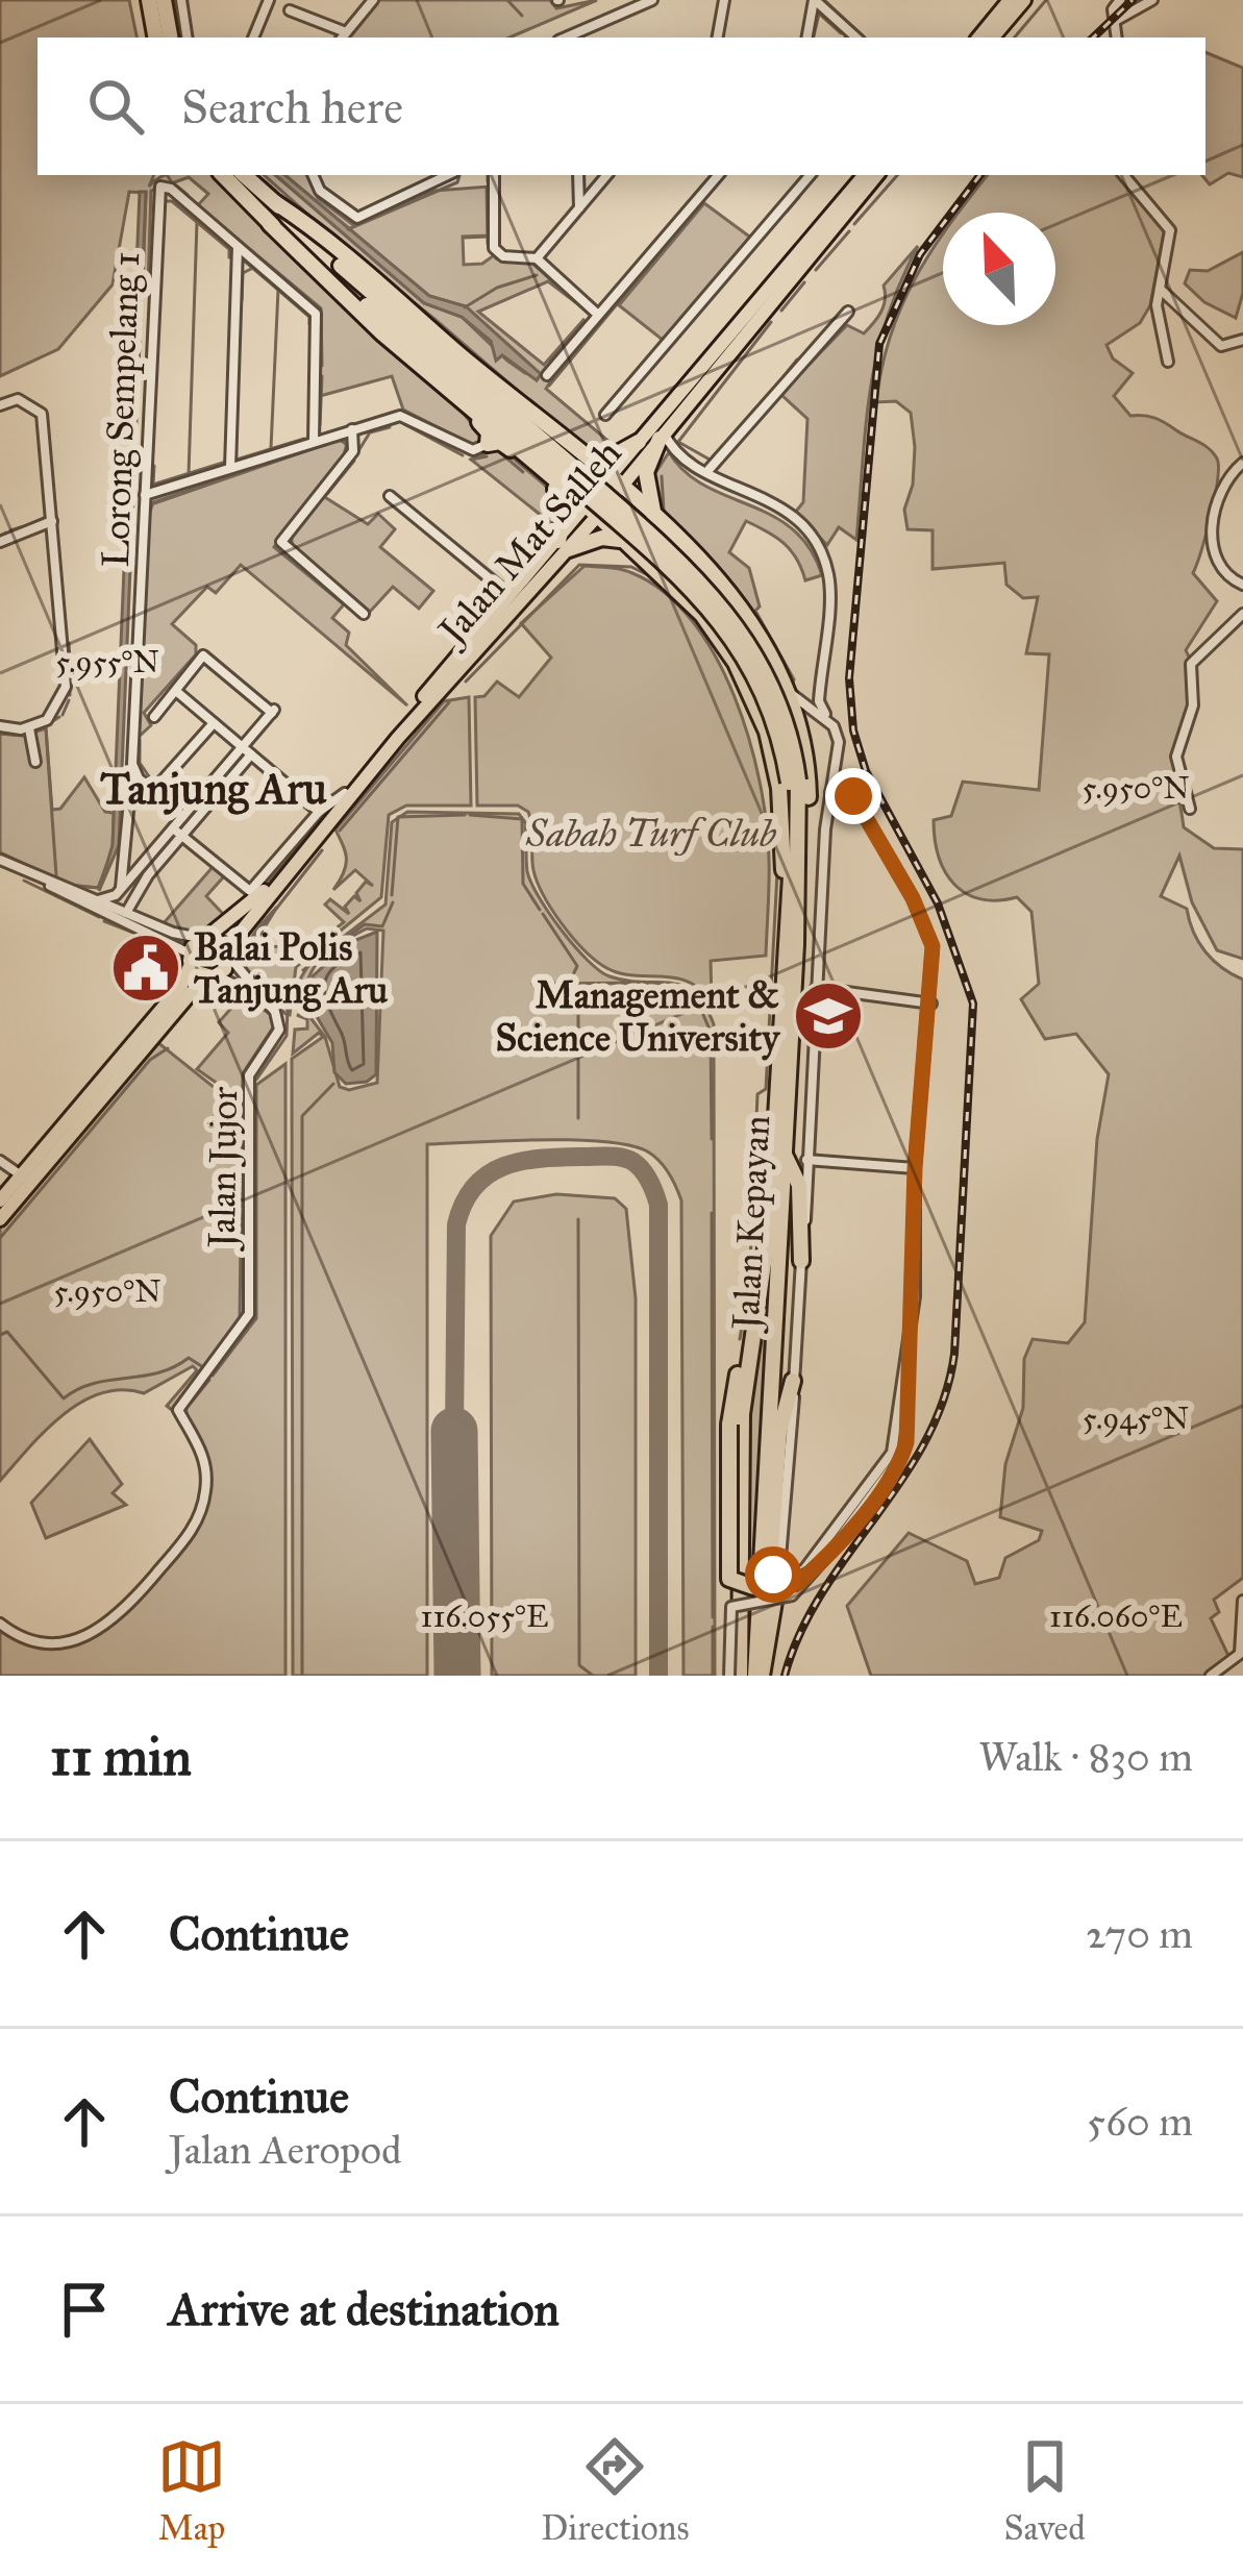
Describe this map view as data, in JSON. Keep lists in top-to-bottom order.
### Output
{
  "streets": {
    "highway": ["Jalan Kepayan"],
    "main road": ["Jalan Mat Salleh"],
    "street": ["Lorong Sempelang 1", "Jalan Jujor"]
  },
  "districts": ["Tanjung Aru"],
  "parks": ["Sabah Turf Club"],
  "places": {
    "public building": ["Balai Polis Tanjung Aru"],
    "school or university": ["Management & Science University"]
  },
  "north": "top left",
  "page": {
    "search": "Search here",
    "heading": ["11 min", "Walk · 830 m"],
    "list": [
      ["Continue", "270 m"],
      ["Continue", "Jalan Aeropod", "560 m"],
      "Arrive at destination"
    ],
    "nav": ["Map", "Directions", "Saved"]
  },
  "coordinates": [
    "5.955°N",
    "5.950°N",
    "5.945°N",
    "116.055°E",
    "116.060°E"
  ]
}
